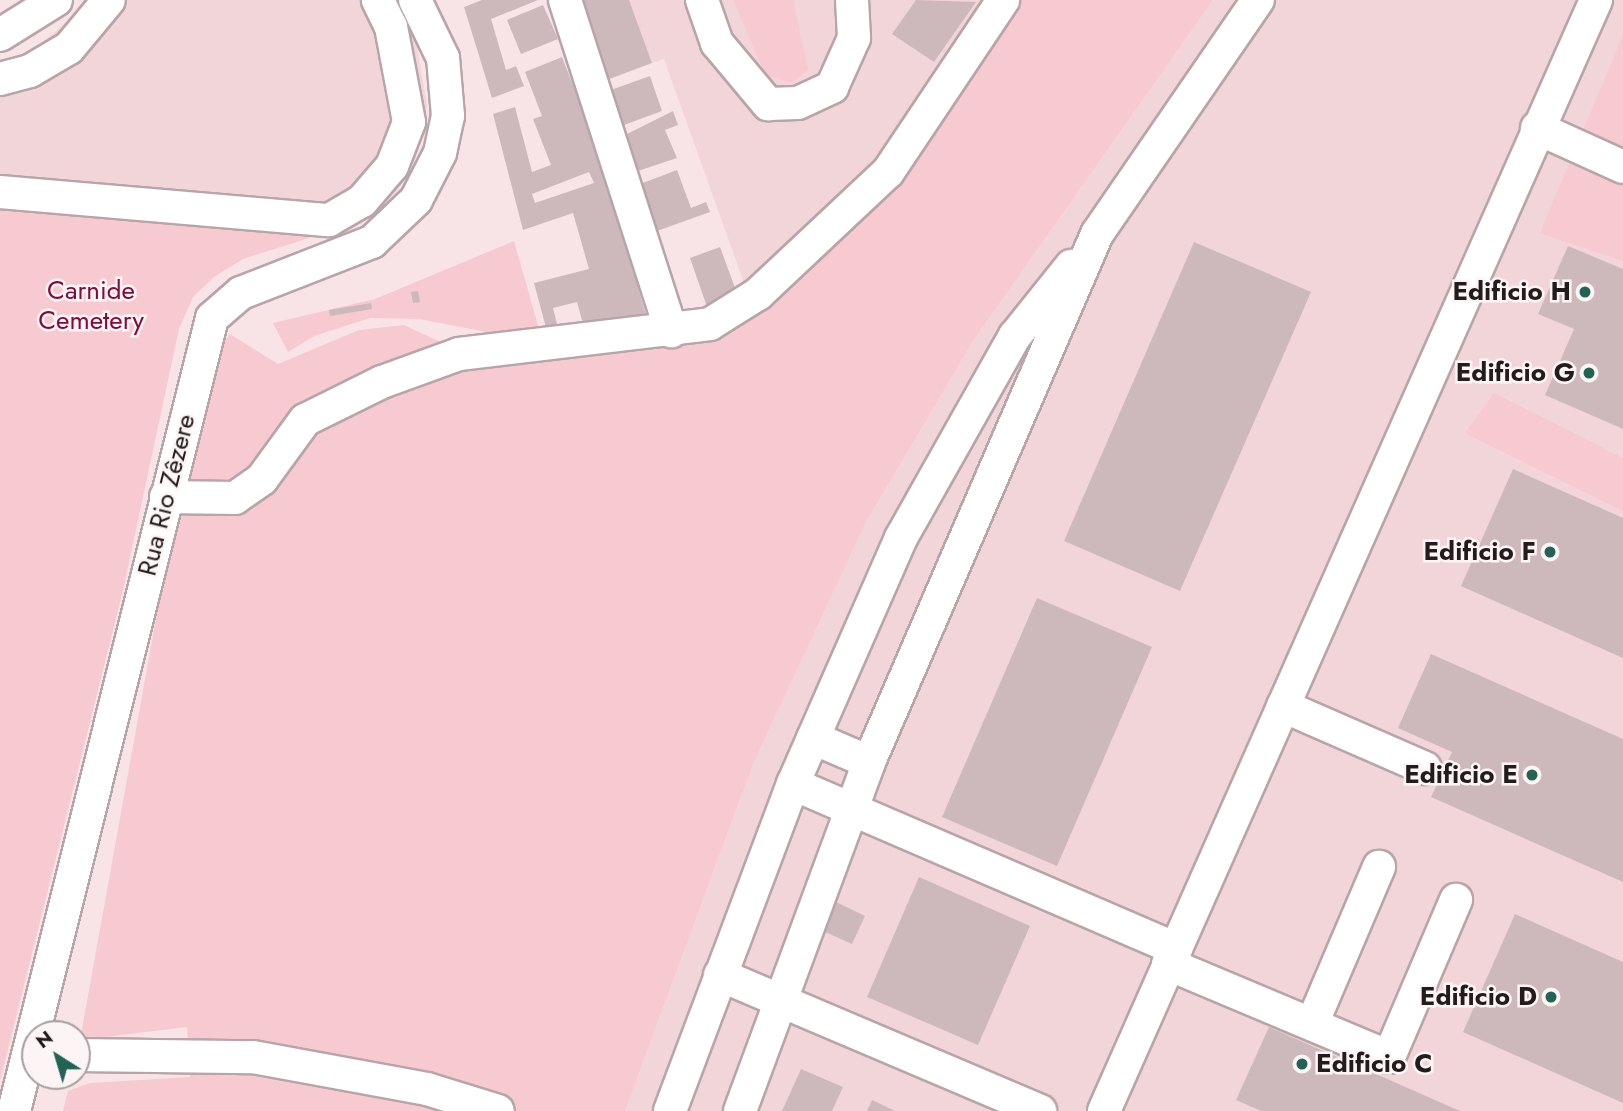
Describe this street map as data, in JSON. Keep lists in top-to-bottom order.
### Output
{
  "streets": {
    "street": ["Rua Rio Zêzere"]
  },
  "parks": ["Carnide Cemetery"],
  "places": [
    "Edificio H",
    "Edificio G",
    "Edificio F",
    "Edificio E",
    "Edificio D",
    "Edificio C"
  ],
  "north": "top left"
}
